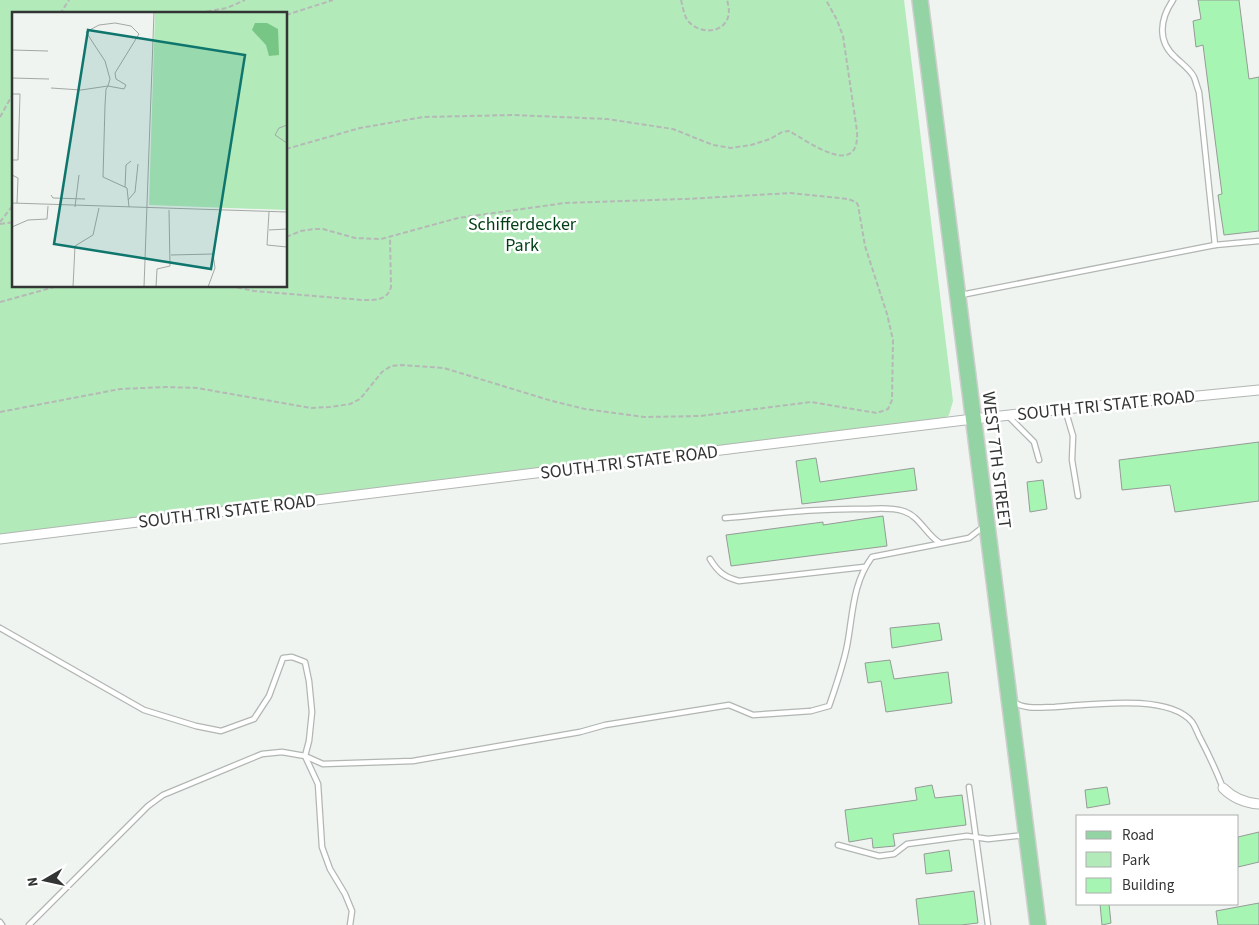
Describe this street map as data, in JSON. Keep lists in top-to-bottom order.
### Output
{
  "streets": {
    "main road": ["WEST 7TH STREET"],
    "street": ["SOUTH TRI STATE ROAD"]
  },
  "crossings": [
    ["SOUTH TRI STATE ROAD", "WEST 7TH STREET"]
  ],
  "parks": ["Schifferdecker Park"],
  "legend": ["Road", "Park", "Building"],
  "north": "left"
}
